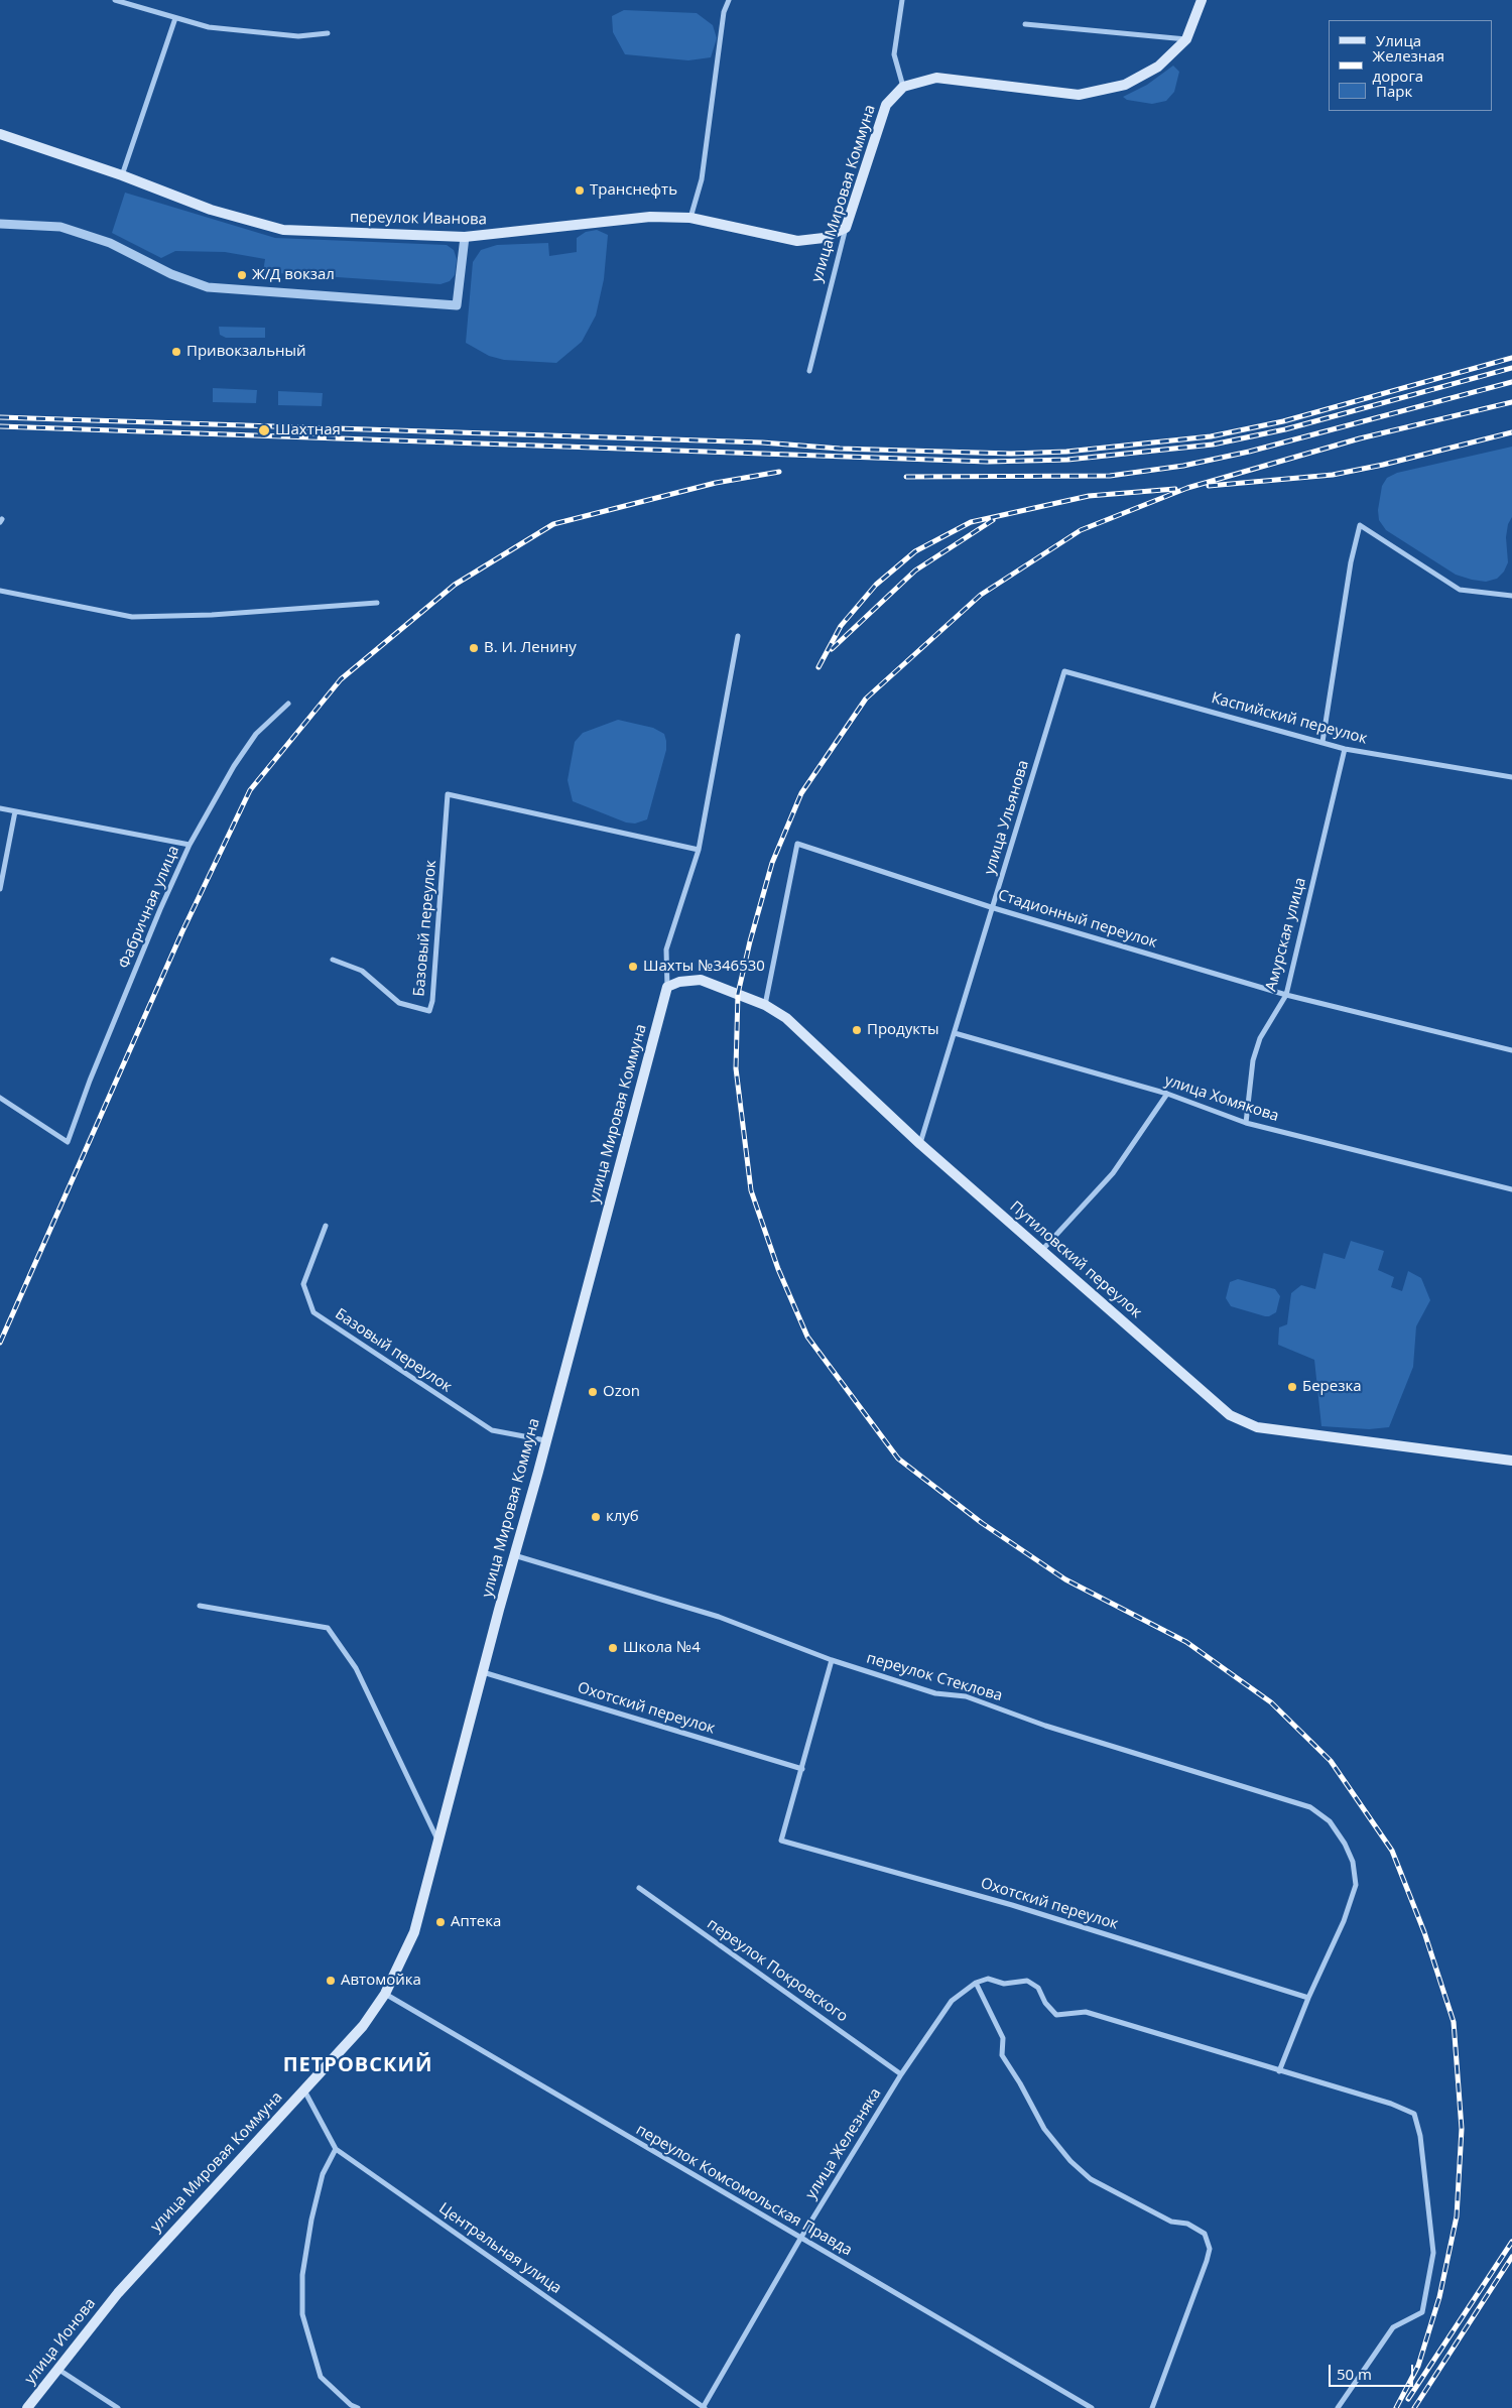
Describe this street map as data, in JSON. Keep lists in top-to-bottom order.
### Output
{
  "streets": {
    "main road": [
      "улица Мировая Коммуна",
      "переулок Иванова",
      "Путиловский переулок",
      "улица Ионова"
    ],
    "street": [
      "Каспийский переулок",
      "улица Ульянова",
      "Фабричная улица",
      "Стадионный переулок",
      "Базовый переулок",
      "Амурская улица",
      "улица Хомякова",
      "переулок Стеклова",
      "Охотский переулок",
      "переулок Покровского",
      "улица Железняка",
      "переулок Комсомольская Правда",
      "Центральная улица"
    ]
  },
  "crossings": [
    ["улица Мировая Коммуна", "переулок Иванова"],
    ["улица Мировая Коммуна", "Базовый переулок"],
    ["улица Мировая Коммуна", "Путиловский переулок"],
    ["улица Мировая Коммуна", "переулок Стеклова"],
    ["улица Мировая Коммуна", "Охотский переулок"],
    ["улица Мировая Коммуна", "переулок Комсомольская Правда"],
    ["улица Мировая Коммуна", "Центральная улица"],
    ["улица Мировая Коммуна", "улица Ионова"],
    ["Каспийский переулок", "улица Ульянова"],
    ["Каспийский переулок", "Амурская улица"],
    ["улица Ульянова", "Стадионный переулок"],
    ["улица Ульянова", "улица Хомякова"],
    ["улица Ульянова", "Путиловский переулок"],
    ["Стадионный переулок", "Амурская улица"],
    ["Стадионный переулок", "Путиловский переулок"],
    ["Амурская улица", "улица Хомякова"],
    ["переулок Стеклова", "Охотский переулок"],
    ["переулок Покровского", "улица Железняка"],
    ["улица Железняка", "переулок Комсомольская Правда"],
    ["улица Железняка", "Центральная улица"]
  ],
  "districts": ["ПЕТРОВСКИЙ"],
  "places": [
    "Транснефть",
    "Ж/Д вокзал",
    "Привокзальный",
    "Шахтная",
    "В. И. Ленину",
    "Шахты №346530",
    "Продукты",
    "Березка",
    "Ozon",
    "клуб",
    "Школа №4",
    "Аптека",
    "Автомойка"
  ],
  "legend": ["Улица", "Железная дорога", "Парк"],
  "scale_bar": "50 m"
}
